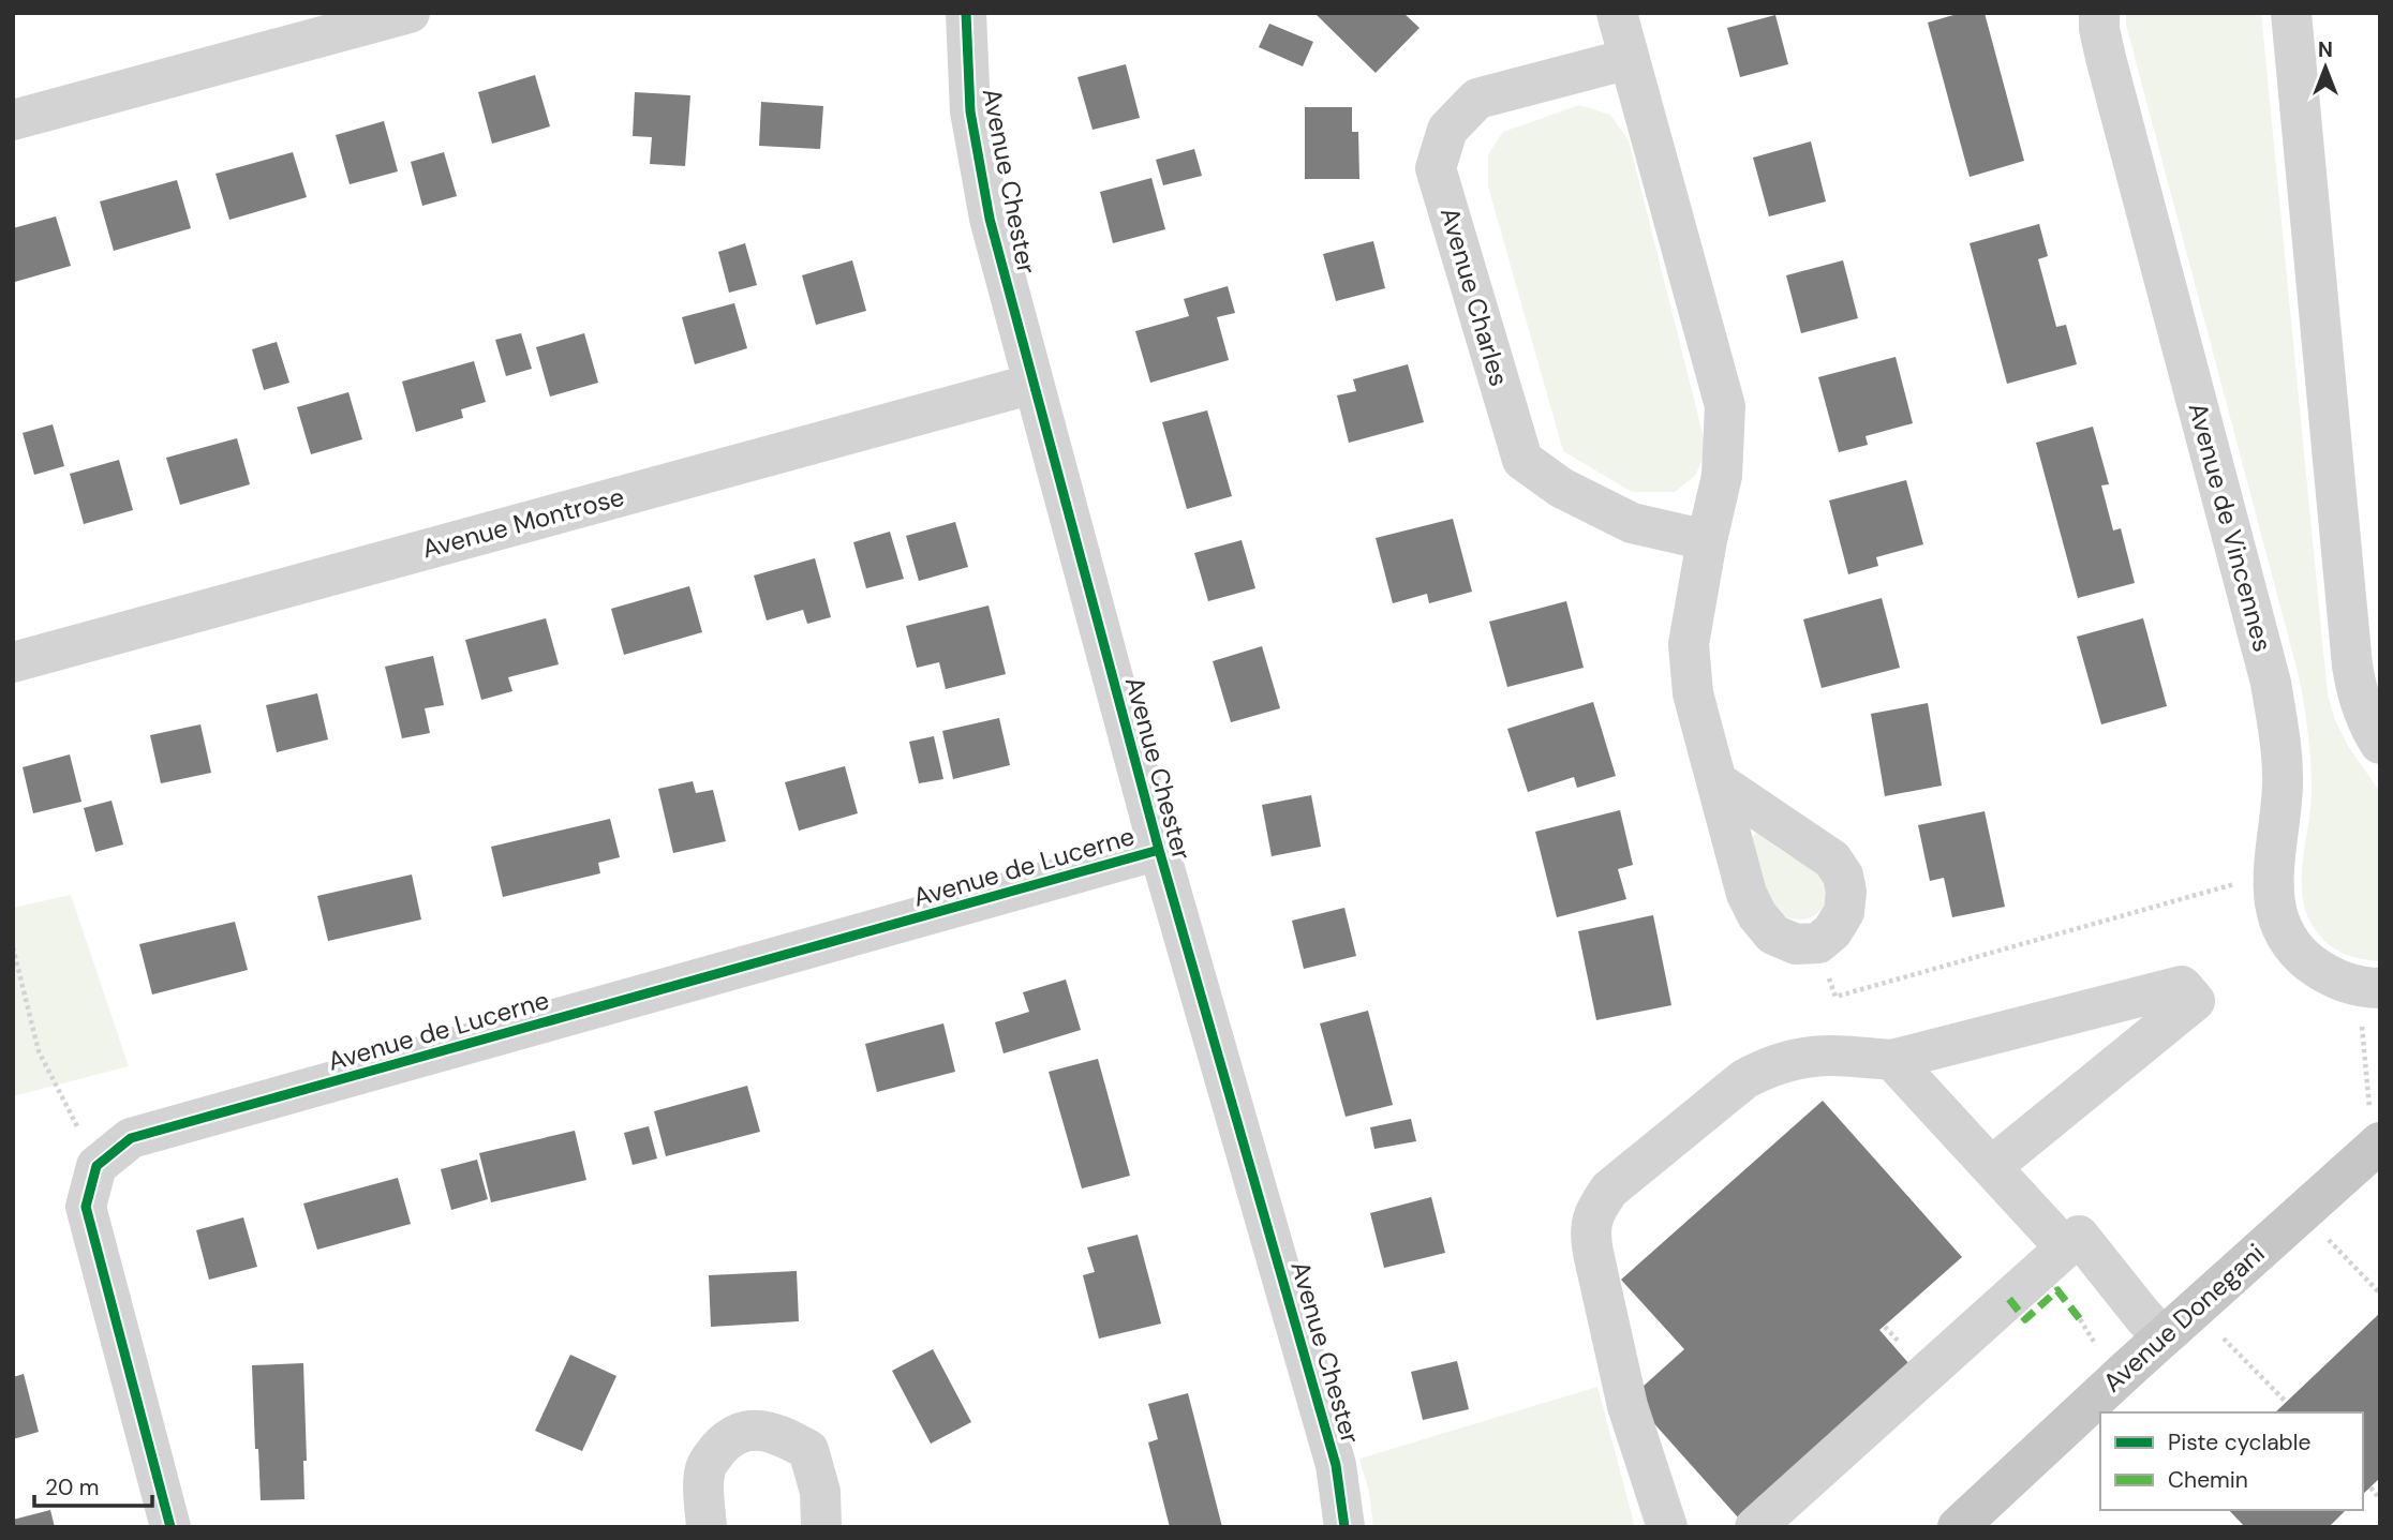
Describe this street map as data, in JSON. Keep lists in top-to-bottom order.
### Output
{
  "streets": {
    "main road": ["Avenue Donegani"],
    "street": [
      "Avenue Chester",
      "Avenue Charles",
      "Avenue Montrose",
      "Avenue de Vincennes",
      "Avenue de Lucerne"
    ]
  },
  "crossings": [
    ["Avenue Chester", "Avenue Montrose"],
    ["Avenue Chester", "Avenue de Lucerne"]
  ],
  "legend": ["Piste cyclable", "Chemin"],
  "scale_bar": "20 m",
  "north": "top"
}
